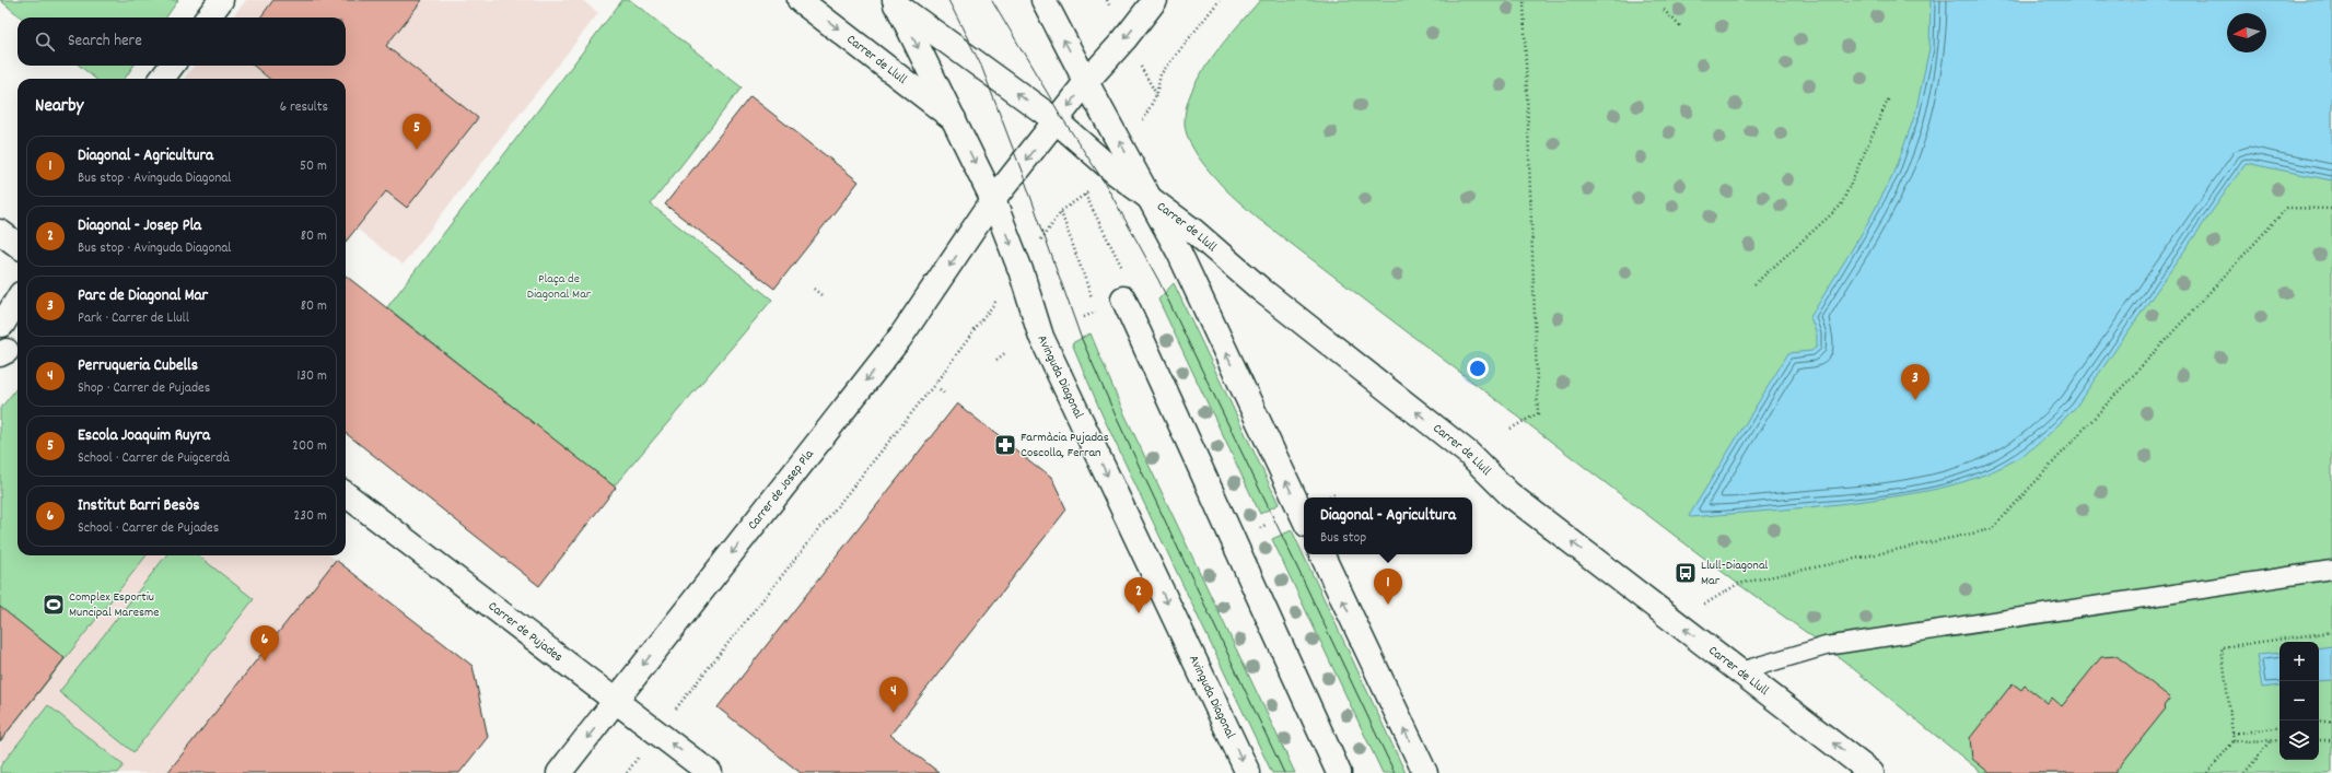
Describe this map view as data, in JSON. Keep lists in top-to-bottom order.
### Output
{
  "streets": {
    "street": [
      "Carrer de Llull",
      "Avinguda Diagonal",
      "Carrer de Josep Pla",
      "Carrer de Pujades"
    ]
  },
  "crossings": [
    ["Carrer de Llull", "Avinguda Diagonal"],
    ["Carrer de Llull", "Carrer de Josep Pla"],
    ["Avinguda Diagonal", "Carrer de Josep Pla"],
    ["Carrer de Josep Pla", "Carrer de Pujades"]
  ],
  "one_way": ["Carrer de Josep Pla"],
  "parks": ["Plaça de Diagonal Mar"],
  "places": {
    "pharmacy": ["Farmàcia Pujadas Coscolla, Ferran"],
    "bus stop": ["Llull-Diagonal Mar"],
    "sports": ["Complex Esportiu Muncipal Maresme"]
  },
  "north": "left",
  "page": {
    "search": "Search here",
    "heading": ["Nearby", "6 results"],
    "pins": [
      "5",
      "3",
      "1",
      "2",
      "6",
      "4"
    ],
    "list": [
      {
        "mark": "1",
        "name": "Diagonal - Agricultura",
        "note": "Bus stop · Avinguda Diagonal",
        "value": "50 m"
      },
      {
        "mark": "2",
        "name": "Diagonal - Josep Pla",
        "note": "Bus stop · Avinguda Diagonal",
        "value": "80 m"
      },
      {
        "mark": "3",
        "name": "Parc de Diagonal Mar",
        "note": "Park · Carrer de Llull",
        "value": "80 m"
      },
      {
        "mark": "4",
        "name": "Perruqueria Cubells",
        "note": "Shop · Carrer de Pujades",
        "value": "130 m"
      },
      {
        "mark": "5",
        "name": "Escola Joaquim Ruyra",
        "note": "School · Carrer de Puigcerdà",
        "value": "200 m"
      },
      {
        "mark": "6",
        "name": "Institut Barri Besòs",
        "note": "School · Carrer de Pujades",
        "value": "230 m"
      }
    ],
    "popup": ["Diagonal - Agricultura", "Bus stop"],
    "map_buttons": ["+", "−"]
  }
}
